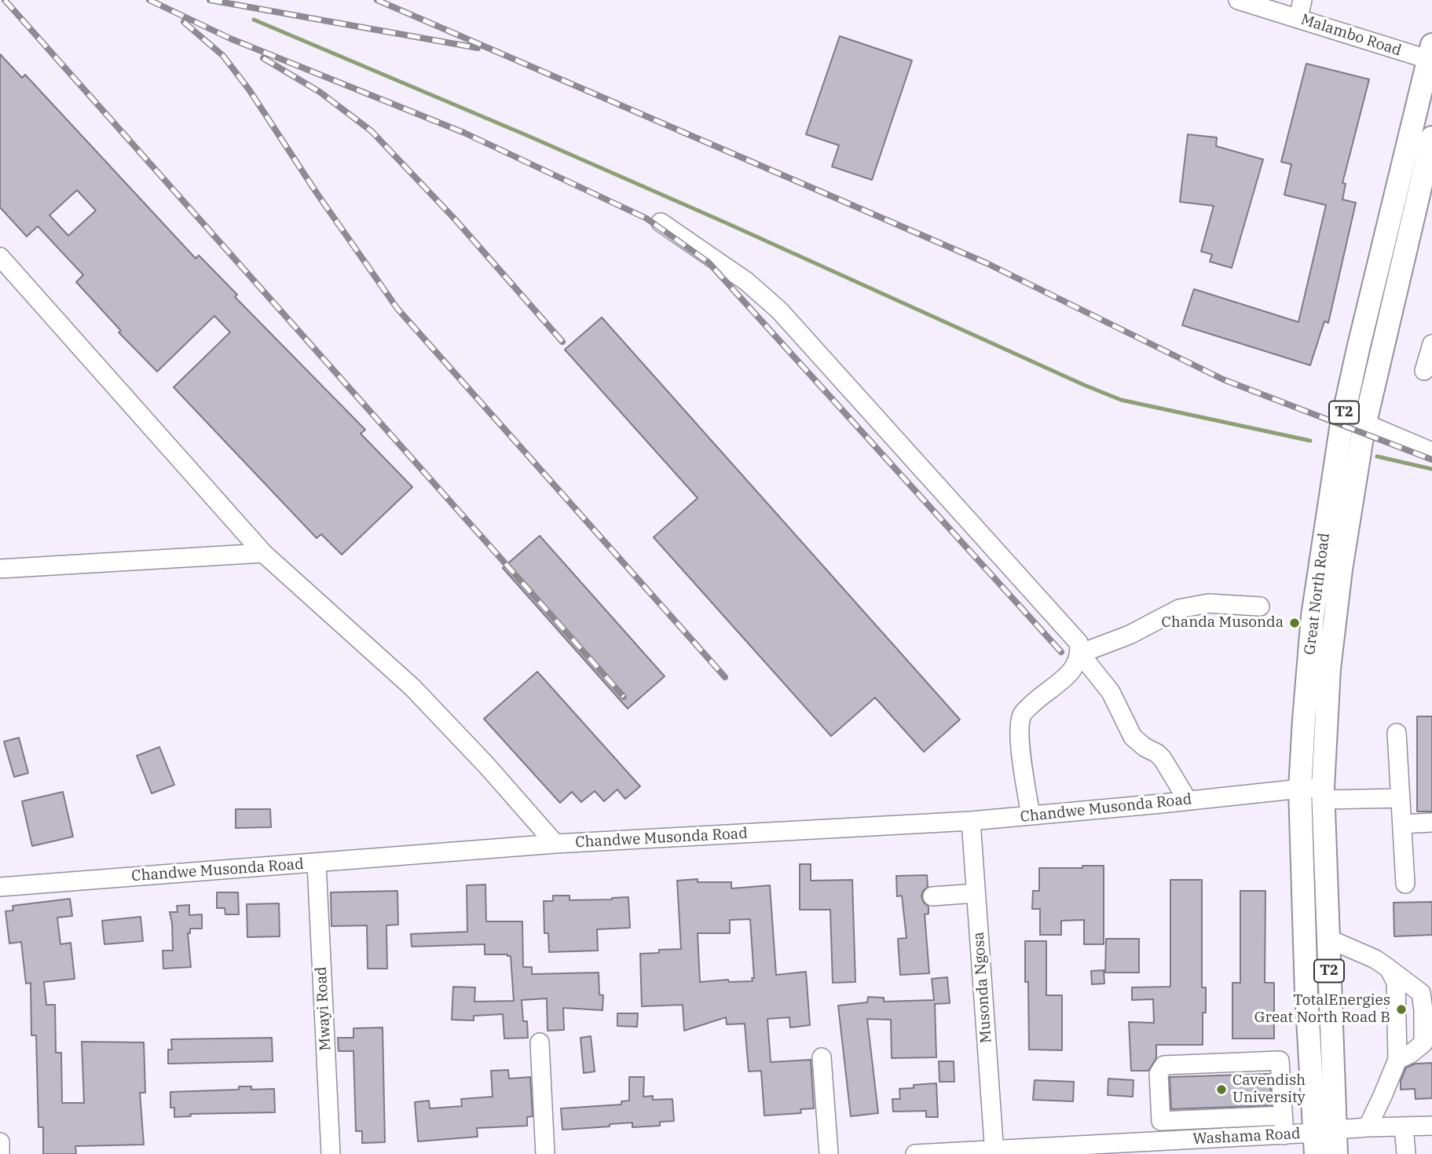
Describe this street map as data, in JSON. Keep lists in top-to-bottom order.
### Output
{
  "streets": {
    "main road": ["T2", "Great North Road"],
    "street": [
      "Malambo Road",
      "Chandwe Musonda Road",
      "Musonda Ngosa",
      "Mwayi Road",
      "Washama Road"
    ]
  },
  "crossings": [
    ["Malambo Road", "Great North Road"],
    ["Great North Road", "Chandwe Musonda Road"],
    ["Great North Road", "Washama Road"],
    ["Chandwe Musonda Road", "Musonda Ngosa"],
    ["Chandwe Musonda Road", "Mwayi Road"],
    ["Musonda Ngosa", "Washama Road"]
  ],
  "places": ["Chanda Musonda", "TotalEnergies Great North Road B", "Cavendish University"]
}
